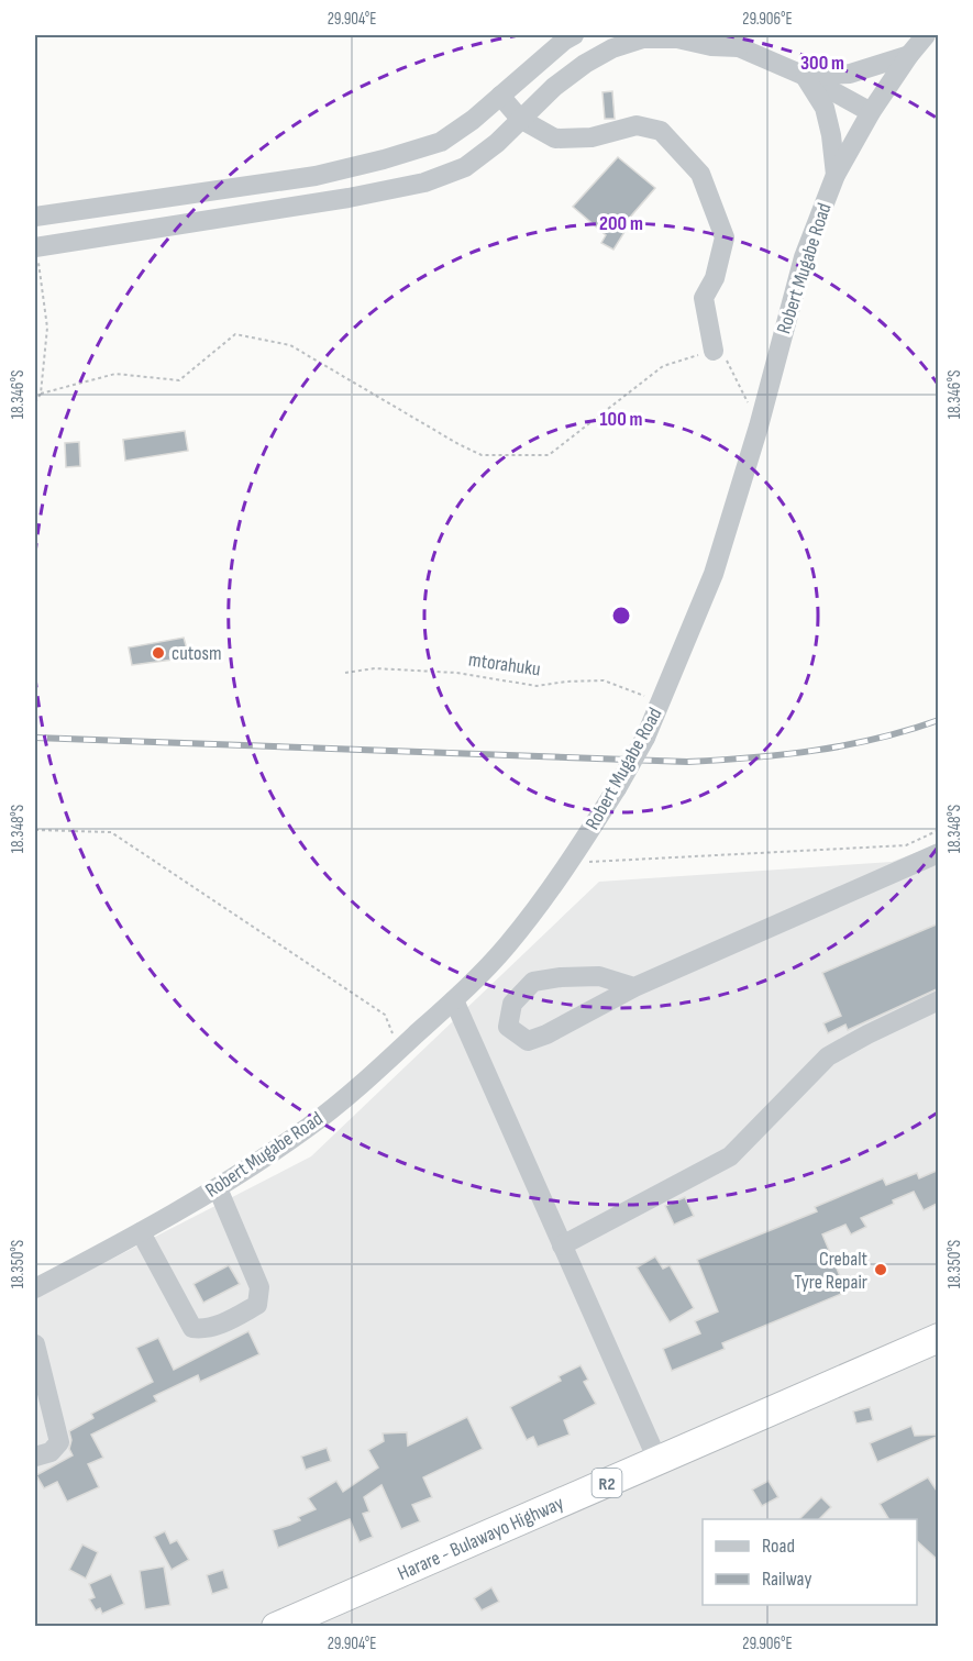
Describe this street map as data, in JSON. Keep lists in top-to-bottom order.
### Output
{
  "streets": {
    "highway": ["R2", "Harare - Bulawayo Highway"],
    "street": ["Robert Mugabe Road"],
    "path": ["mtorahuku"]
  },
  "places": ["cutosm", "Crebalt Tyre Repair"],
  "legend": ["Road", "Railway"],
  "coordinates": [
    "29.904°E",
    "29.906°E",
    "18.346°S",
    "18.348°S",
    "18.350°S"
  ],
  "rings": ["300 m", "200 m", "100 m"]
}
